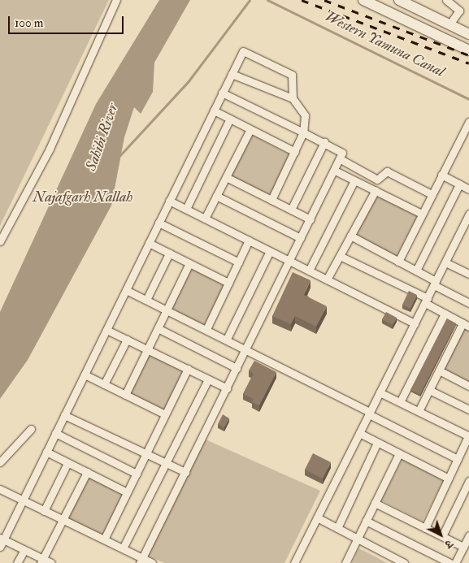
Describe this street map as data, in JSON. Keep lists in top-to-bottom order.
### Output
{
  "water": ["Western Yamuna Canal", "Sahibi River", "Najafgarh Nallah"],
  "scale_bar": "100 m",
  "north": "bottom right"
}
